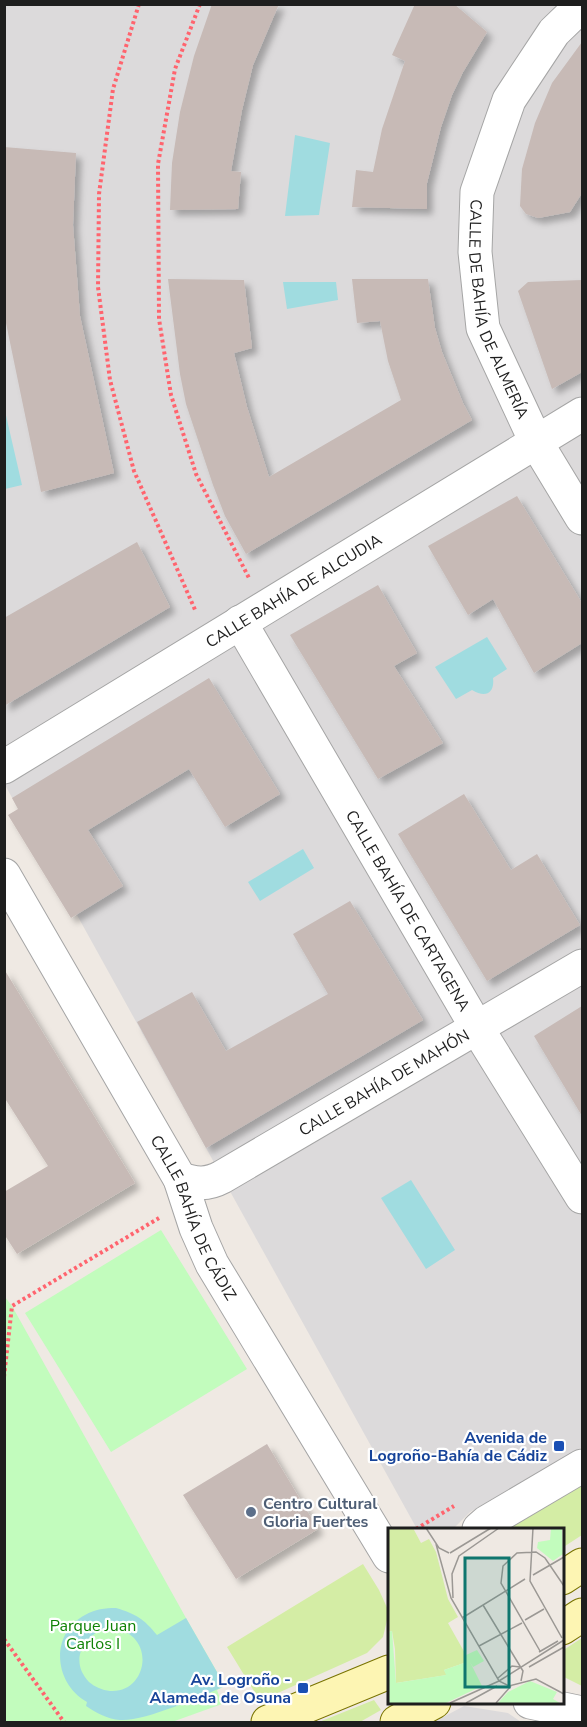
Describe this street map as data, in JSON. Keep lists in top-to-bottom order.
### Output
{
  "streets": {
    "street": [
      "CALLE DE BAHÍA DE ALMERÍA",
      "CALLE BAHÍA DE ALCUDIA",
      "CALLE BAHÍA DE CARTAGENA",
      "CALLE BAHÍA DE MAHÓN",
      "CALLE BAHÍA DE CÁDIZ"
    ]
  },
  "crossings": [
    ["CALLE DE BAHÍA DE ALMERÍA", "CALLE BAHÍA DE ALCUDIA"],
    ["CALLE BAHÍA DE ALCUDIA", "CALLE BAHÍA DE CARTAGENA"],
    ["CALLE BAHÍA DE CARTAGENA", "CALLE BAHÍA DE MAHÓN"],
    ["CALLE BAHÍA DE MAHÓN", "CALLE BAHÍA DE CÁDIZ"]
  ],
  "parks": ["Parque Juan Carlos I"],
  "places": {
    "transit": ["Avenida de Logroño-Bahía de Cádiz", "Av. Logroño - Alameda de Osuna"],
    "other": ["Centro Cultural Gloria Fuertes"]
  }
}
